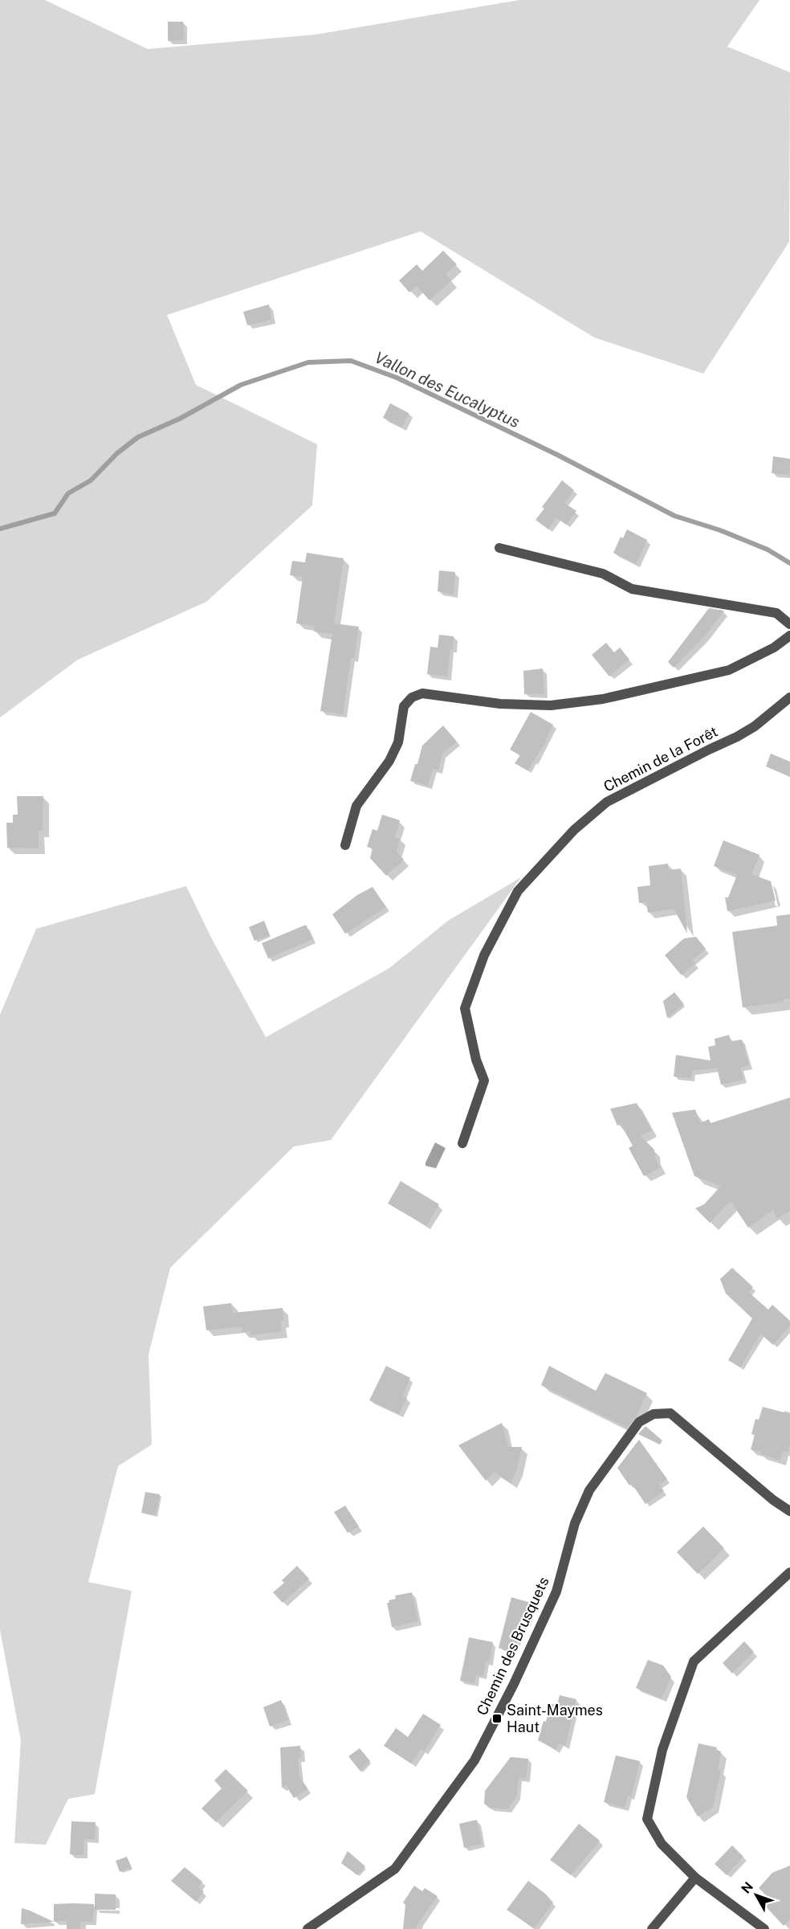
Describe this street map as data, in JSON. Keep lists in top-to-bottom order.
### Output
{
  "streets": {
    "street": ["Chemin de la Forêt", "Chemin des Brusquets"]
  },
  "water": ["Vallon des Eucalyptus"],
  "places": {
    "transit": ["Saint-Maymes Haut"]
  },
  "north": "top left"
}
